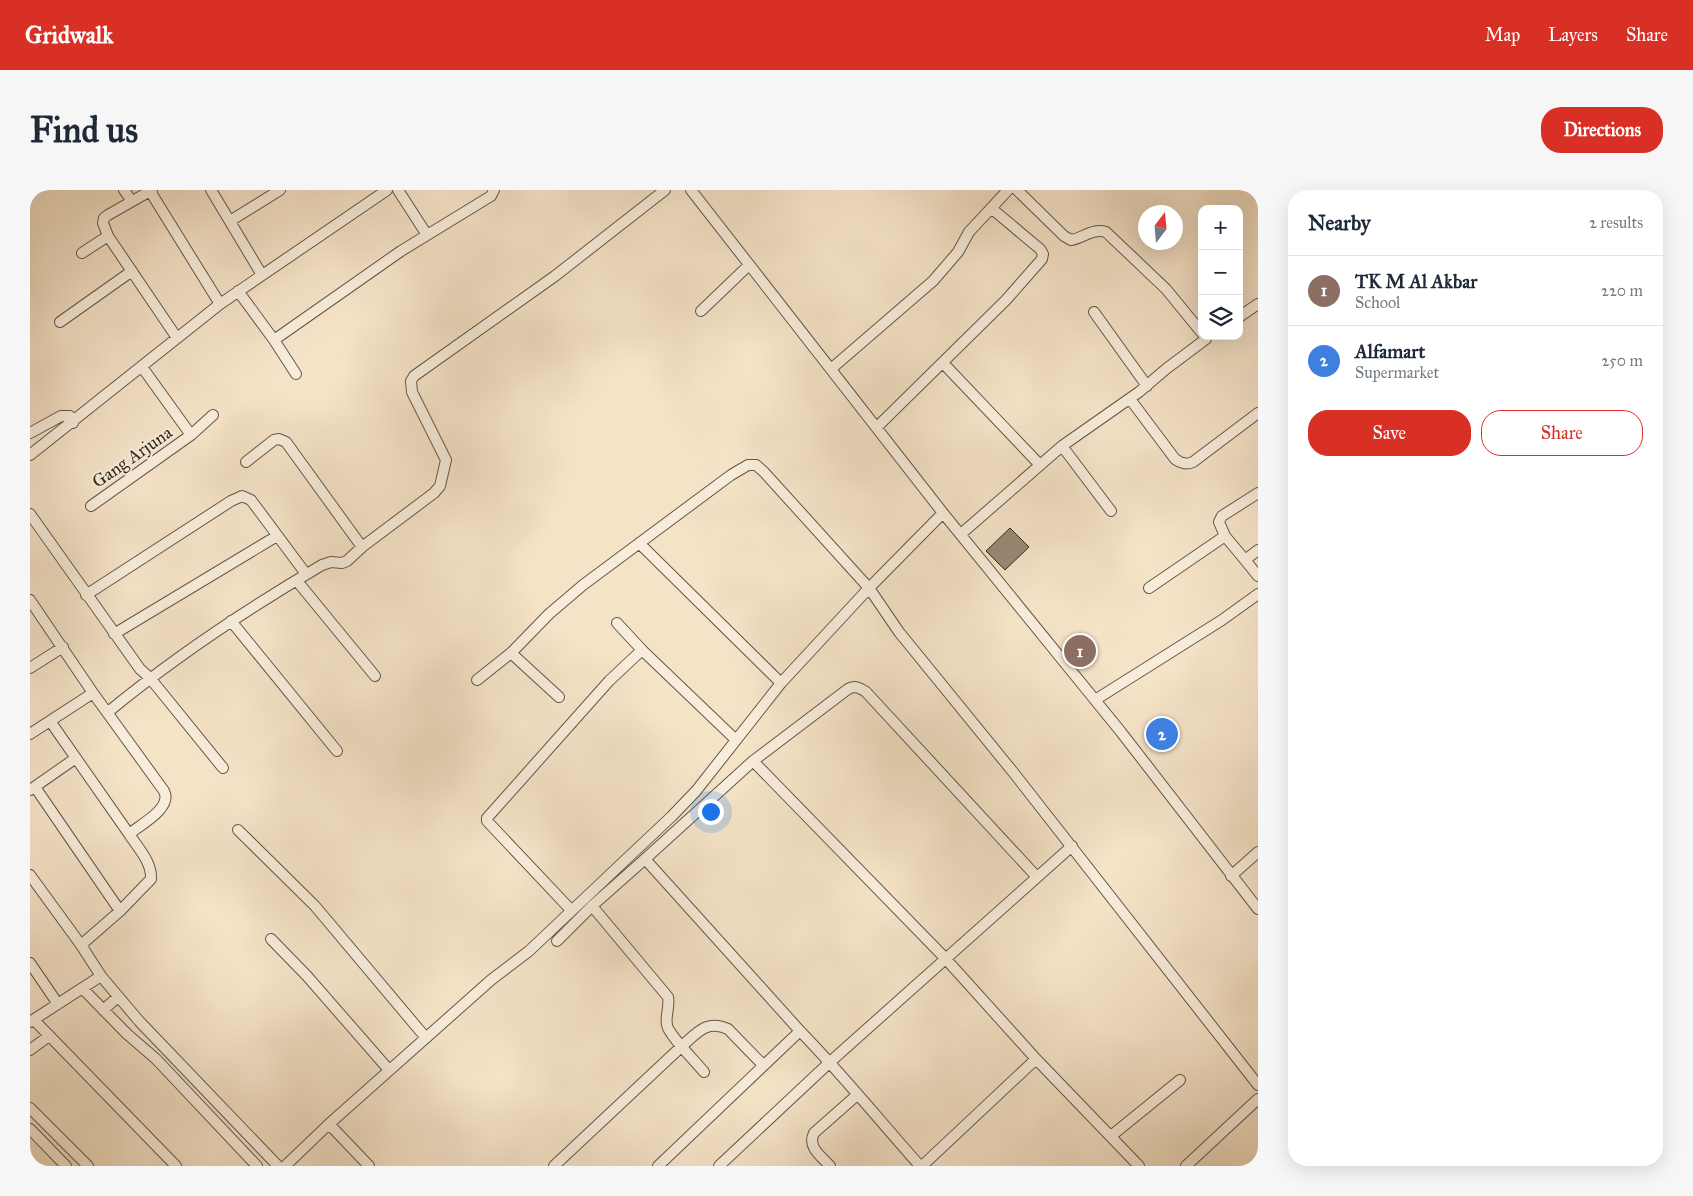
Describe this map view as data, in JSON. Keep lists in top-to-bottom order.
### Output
{
  "streets": {
    "street": ["Gang Arjuna"]
  },
  "north": "top",
  "page": {
    "header": "Gridwalk",
    "nav": ["Map", "Layers", "Share"],
    "buttons": [
      "Directions",
      ["Save", "Share"]
    ],
    "title": "Find us",
    "heading": ["Nearby", "2 results"],
    "map_buttons": ["+", "−"],
    "list": [
      {
        "mark": "1",
        "name": "TK M Al Akbar",
        "note": "School",
        "value": "220 m"
      },
      {
        "mark": "2",
        "name": "Alfamart",
        "note": "Supermarket",
        "value": "250 m"
      }
    ],
    "pins": ["1", "2"]
  }
}
